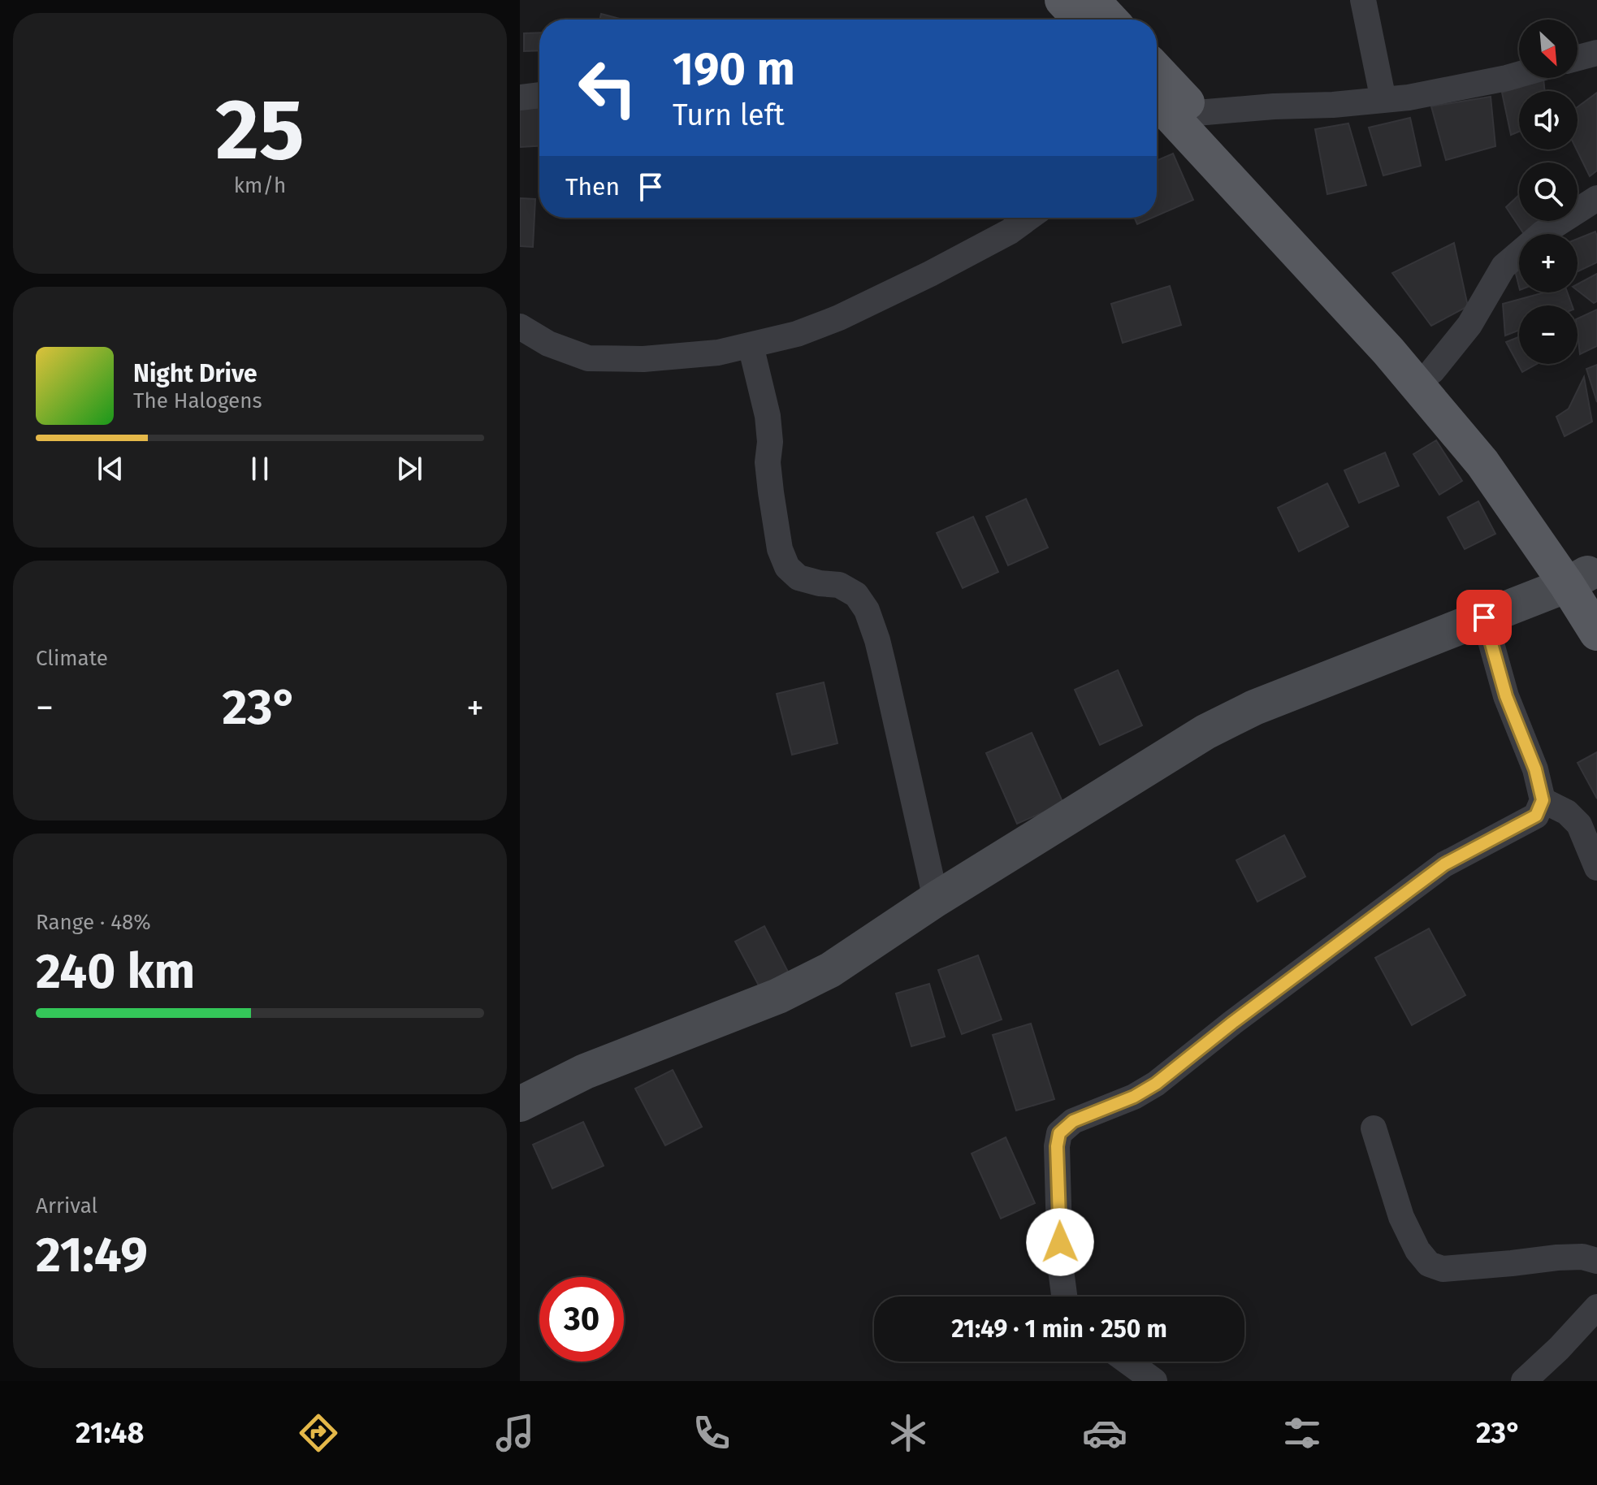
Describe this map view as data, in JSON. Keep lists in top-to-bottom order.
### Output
{
  "north": "bottom right",
  "page": {
    "tile": [
      ["25", "km/h"],
      "Climate",
      ["Range · 48%", "240 km"],
      ["Arrival", "21:49"]
    ],
    "map_buttons": ["+", "−"],
    "turn": ["190 m", "Turn left"],
    "then": "Then",
    "song": ["Night Drive", "The Halogens"],
    "heat": ["−", "23°", "+"],
    "limit": "30",
    "trip": "21:49 · 1 min · 250 m",
    "tabs": ["21:48", "23°"]
  }
}
